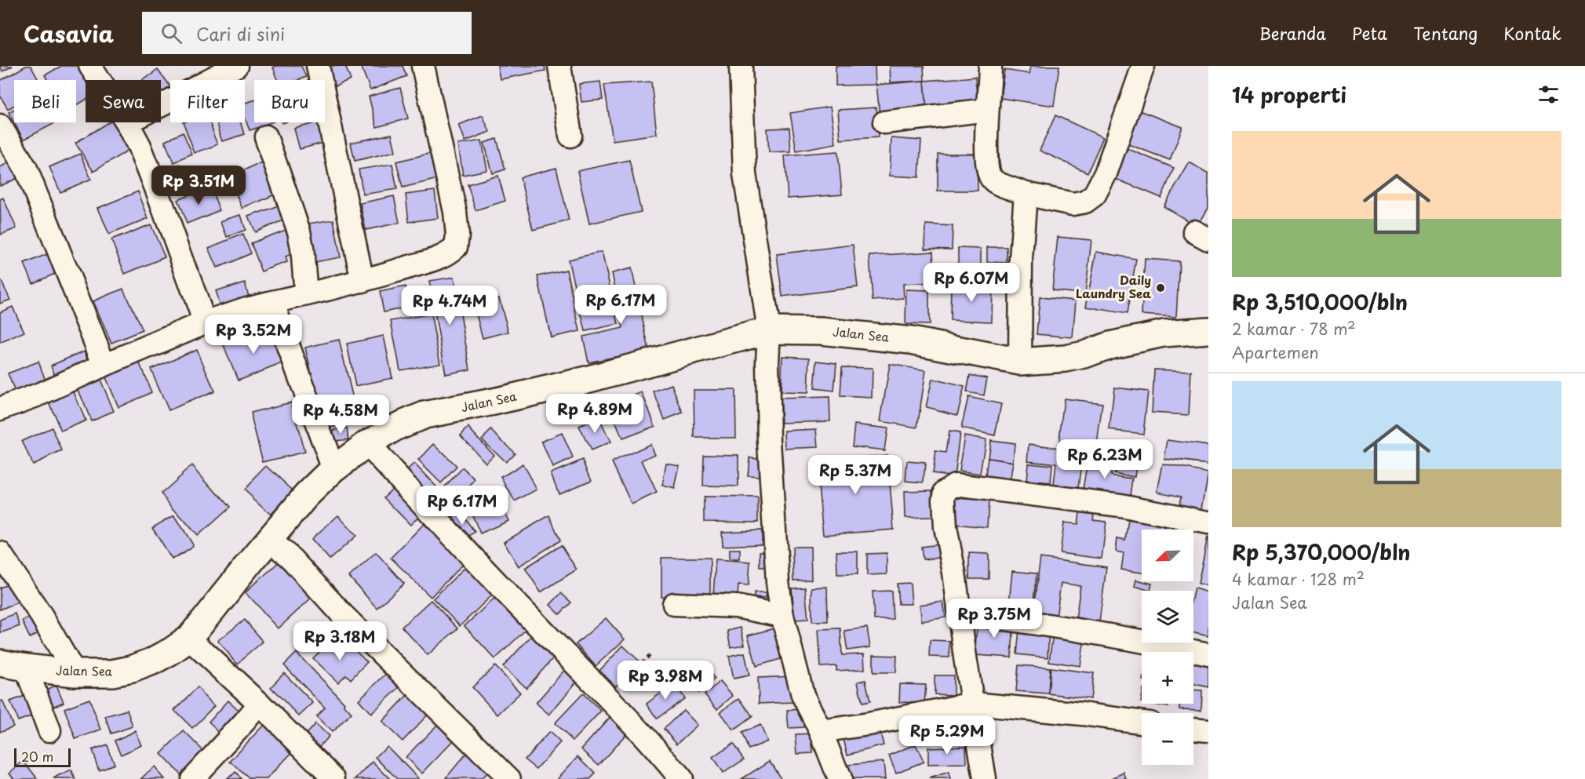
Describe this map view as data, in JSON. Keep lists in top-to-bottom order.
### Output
{
  "streets": {
    "main road": ["Jalan Sea"]
  },
  "places": ["Daily Laundry Sea"],
  "scale_bar": "20 m",
  "north": "bottom left",
  "page": {
    "header": "Casavia",
    "search": "Cari di sini",
    "nav": [
      "Beranda",
      "Peta",
      "Tentang",
      "Kontak"
    ],
    "heading": "14 properti",
    "chip": [
      "Beli",
      "Sewa",
      "Filter",
      "Baru"
    ],
    "list": [
      {
        "name": "Rp 3,510,000/bln",
        "note": "2 kamar · 78 m² · Apartemen"
      },
      {
        "name": "Rp 5,370,000/bln",
        "note": "4 kamar · 128 m² · Jalan Sea"
      }
    ],
    "price": [
      "Rp 3.51M",
      "Rp 6.07M",
      "Rp 6.17M",
      "Rp 4.74M",
      "Rp 3.52M",
      "Rp 4.89M",
      "Rp 4.58M",
      "Rp 6.23M",
      "Rp 5.37M",
      "Rp 6.17M",
      "Rp 3.75M",
      "Rp 3.18M",
      "Rp 3.98M",
      "Rp 5.29M"
    ],
    "map_buttons": ["+", "−"],
    "scale": "20 m"
  }
}
